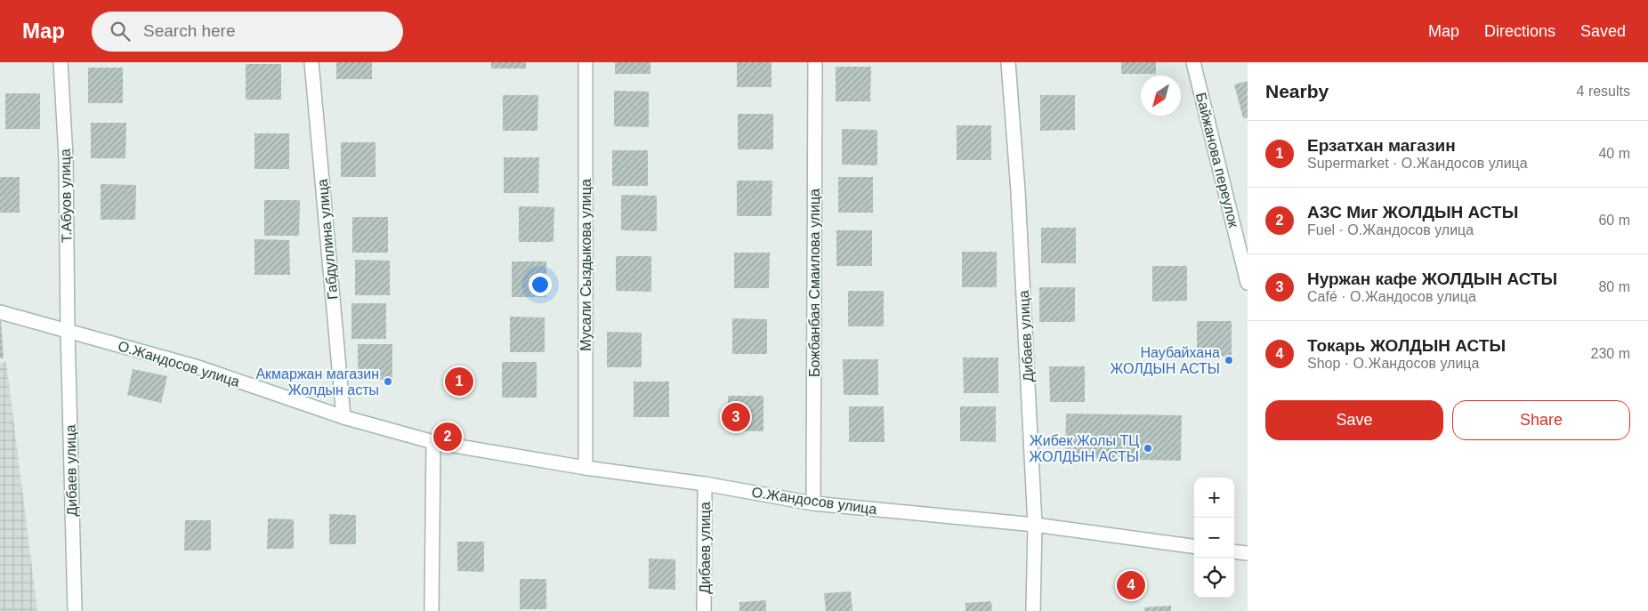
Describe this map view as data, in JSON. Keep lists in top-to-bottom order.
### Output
{
  "streets": {
    "street": [
      "Байжанова переулок",
      "Т.Абуов улица",
      "Габдуллина улица",
      "Мусали Сыздыкова улица",
      "Божбанбая Смаилова улица",
      "Дибаев улица",
      "О.Жандосов улица"
    ]
  },
  "crossings": [
    ["Т.Абуов улица", "Дибаев улица"],
    ["Т.Абуов улица", "О.Жандосов улица"],
    ["Габдуллина улица", "О.Жандосов улица"],
    ["Мусали Сыздыкова улица", "О.Жандосов улица"],
    ["Божбанбая Смаилова улица", "О.Жандосов улица"],
    ["Дибаев улица", "О.Жандосов улица"]
  ],
  "places": ["Наубайхана ЖОЛДЫН АСТЫ", "Акмаржан магазин Жолдын асты", "Жибек Жолы ТЦ ЖОЛДЫН АСТЫ"],
  "north": "bottom left",
  "page": {
    "header": "Map",
    "search": "Search here",
    "nav": ["Map", "Directions", "Saved"],
    "heading": ["Nearby", "4 results"],
    "list": [
      {
        "mark": "1",
        "name": "Ерзатхан магазин",
        "note": "Supermarket · О.Жандосов улица",
        "value": "40 m"
      },
      {
        "mark": "2",
        "name": "АЗС Миг ЖОЛДЫН АСТЫ",
        "note": "Fuel · О.Жандосов улица",
        "value": "60 m"
      },
      {
        "mark": "3",
        "name": "Нуржан кафе ЖОЛДЫН АСТЫ",
        "note": "Café · О.Жандосов улица",
        "value": "80 m"
      },
      {
        "mark": "4",
        "name": "Токарь ЖОЛДЫН АСТЫ",
        "note": "Shop · О.Жандосов улица",
        "value": "230 m"
      }
    ],
    "pins": [
      "1",
      "3",
      "2",
      "4"
    ],
    "buttons": ["Save", "Share"],
    "map_buttons": ["+", "−"]
  }
}
